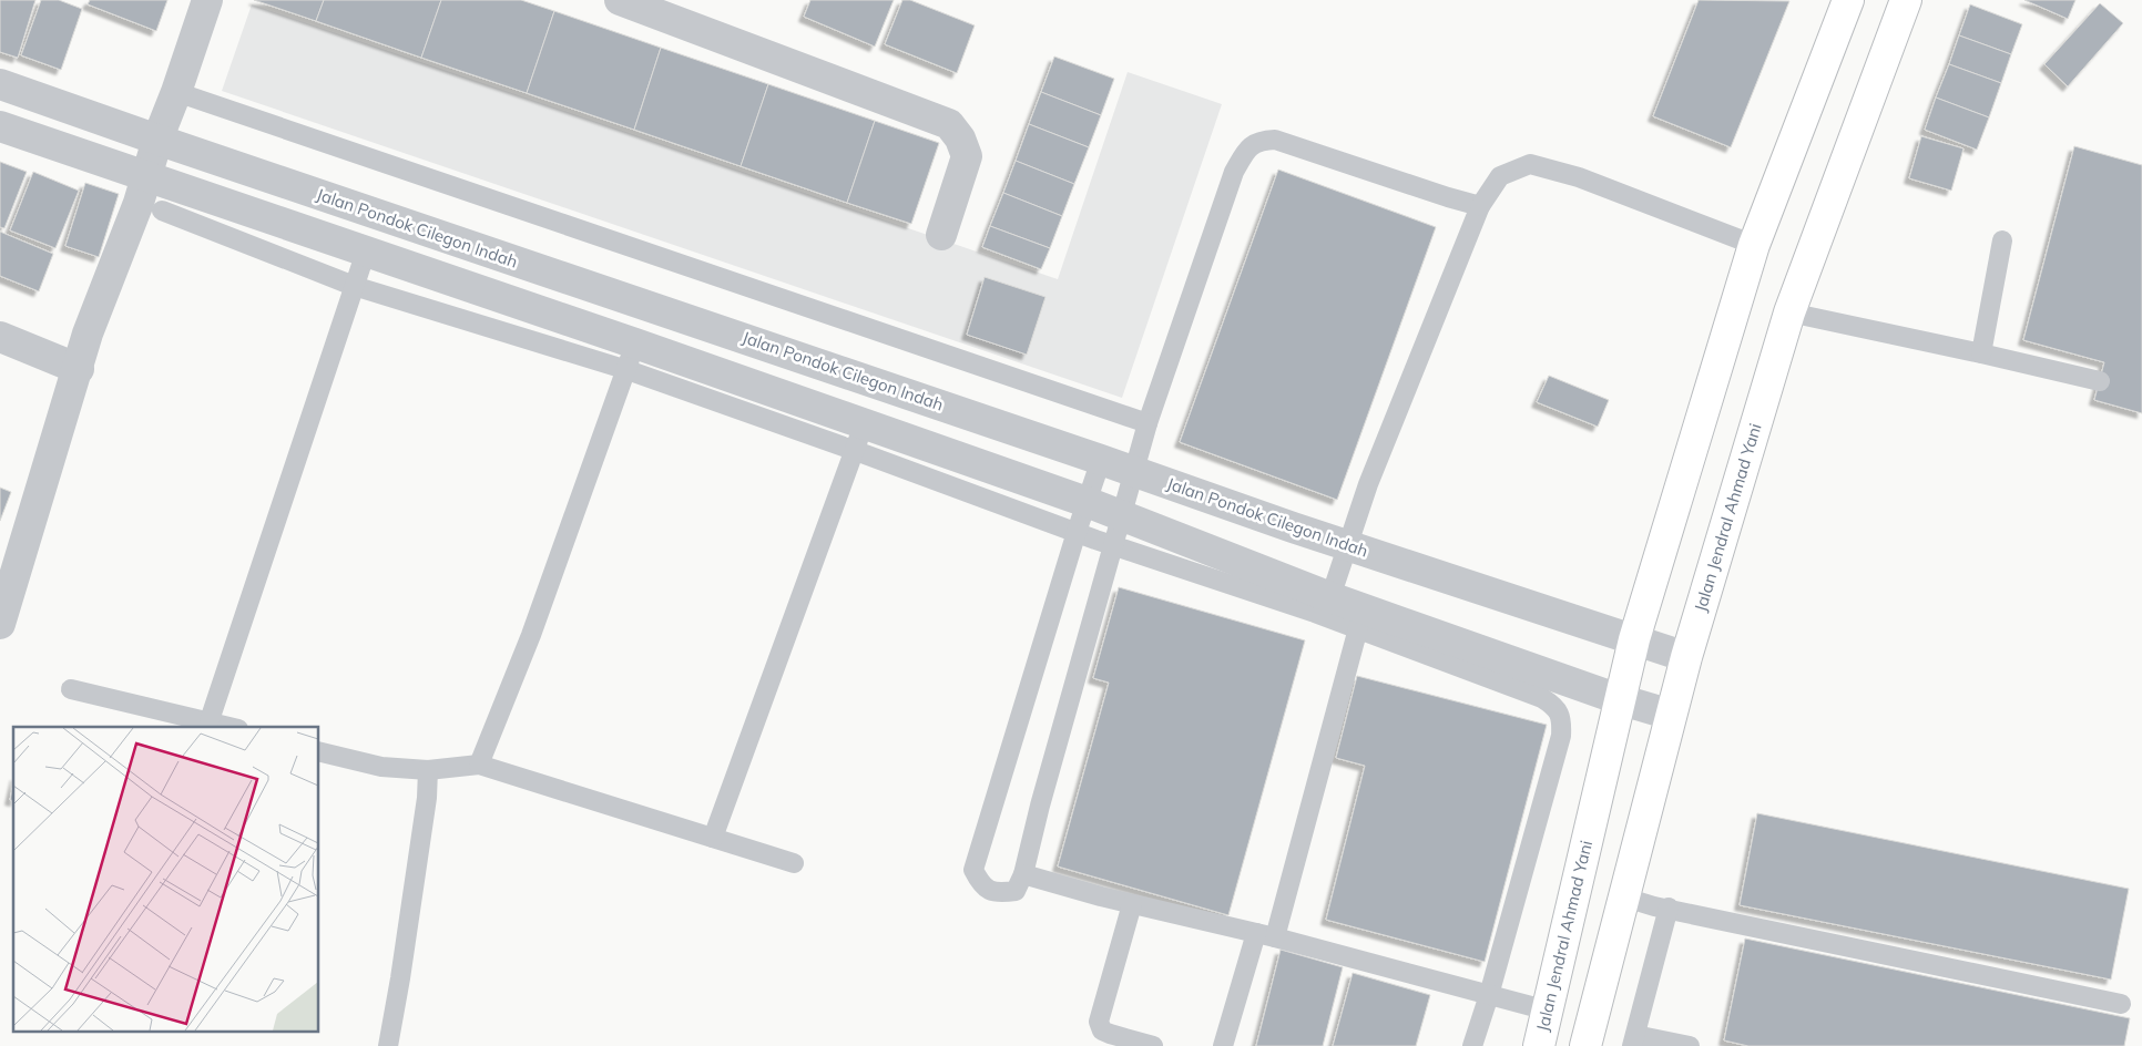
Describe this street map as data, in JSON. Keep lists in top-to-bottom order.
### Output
{
  "streets": {
    "highway": ["Jalan Jendral Ahmad Yani"],
    "street": ["Jalan Pondok Cilegon Indah"]
  },
  "crossings": [
    ["Jalan Pondok Cilegon Indah", "Jalan Jendral Ahmad Yani"]
  ]
}
